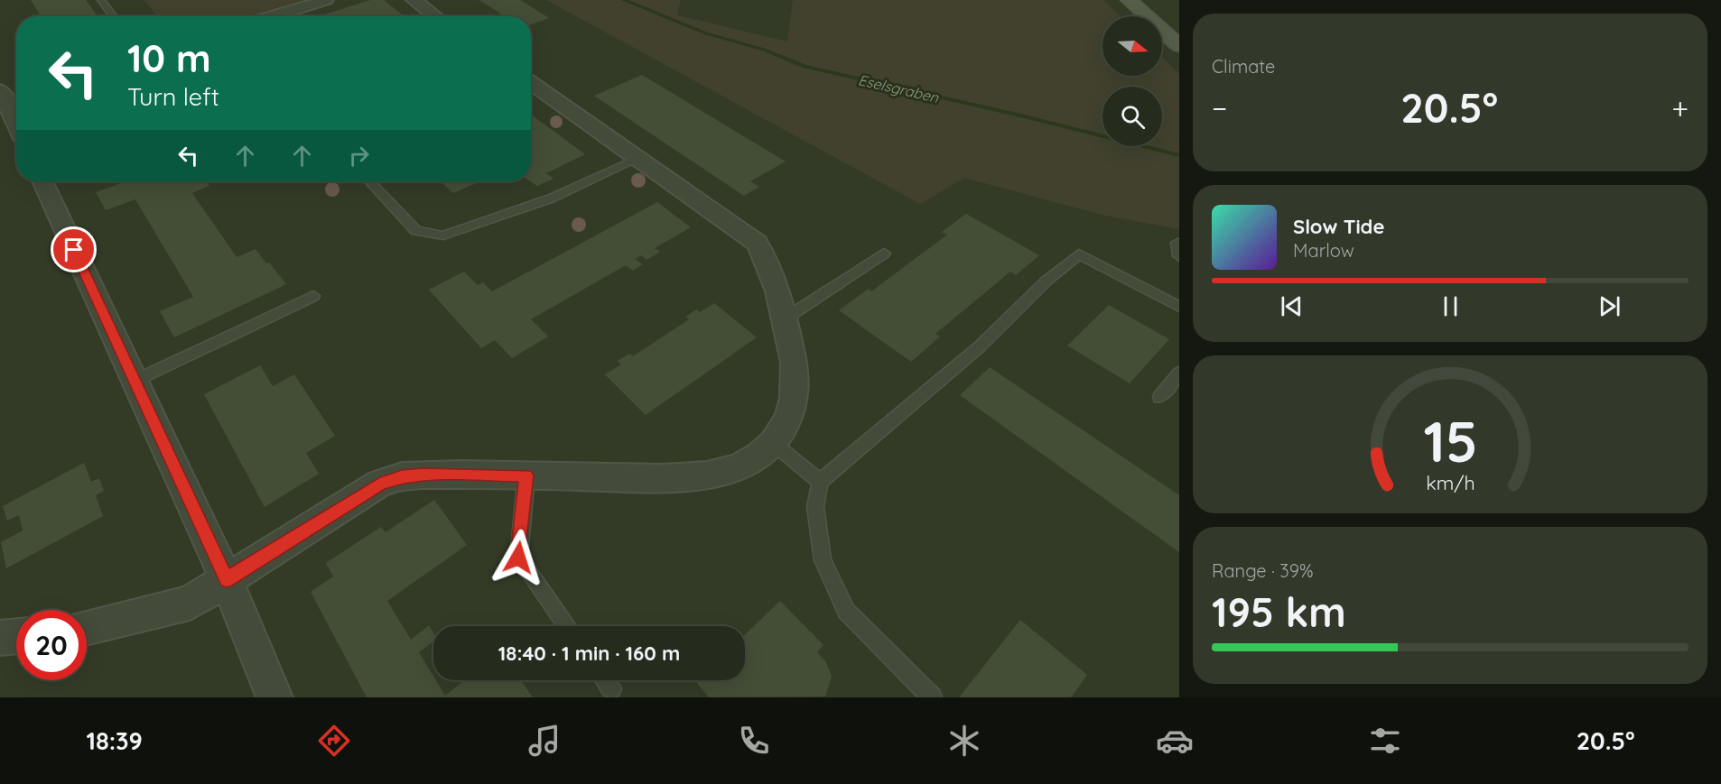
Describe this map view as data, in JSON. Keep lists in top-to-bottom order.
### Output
{
  "water": ["Eselsgraben"],
  "north": "right",
  "page": {
    "tile": [
      "Climate",
      ["Range · 39%", "195 km"]
    ],
    "turn": ["10 m", "Turn left"],
    "heat": ["−", "20.5°", "+"],
    "song": ["Slow Tide", "Marlow"],
    "limit": "20",
    "trip": "18:40 · 1 min · 160 m",
    "tabs": ["18:39", "20.5°"],
    "gauge": ["15", "km/h"]
  }
}
